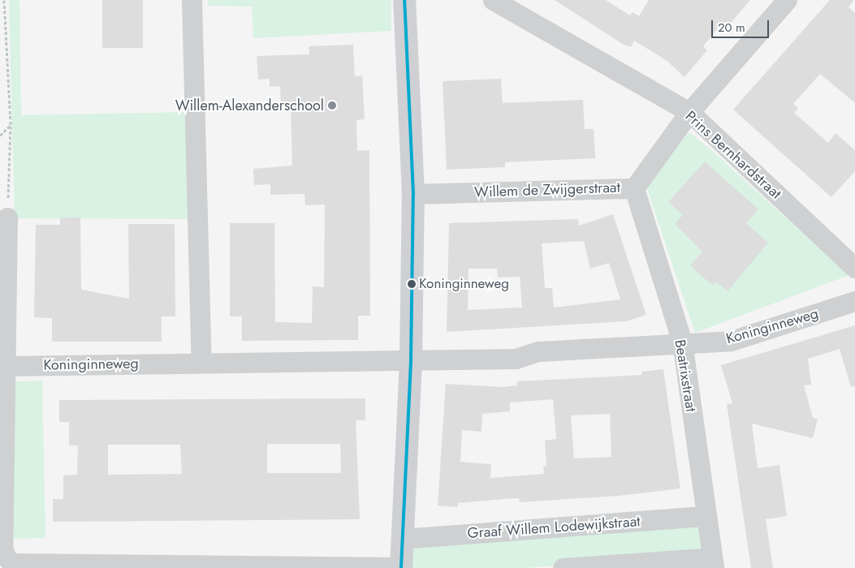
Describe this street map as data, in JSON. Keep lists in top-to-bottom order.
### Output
{
  "streets": {
    "street": [
      "Prins Bernhardstraat",
      "Willem de Zwijgerstraat",
      "Koninginneweg",
      "Beatrixstraat",
      "Graaf Willem Lodewijkstraat"
    ]
  },
  "crossings": [
    ["Prins Bernhardstraat", "Willem de Zwijgerstraat"],
    ["Willem de Zwijgerstraat", "Beatrixstraat"],
    ["Koninginneweg", "Beatrixstraat"],
    ["Beatrixstraat", "Graaf Willem Lodewijkstraat"]
  ],
  "places": ["Willem-Alexanderschool", "Koninginneweg"],
  "scale_bar": "20 m"
}
